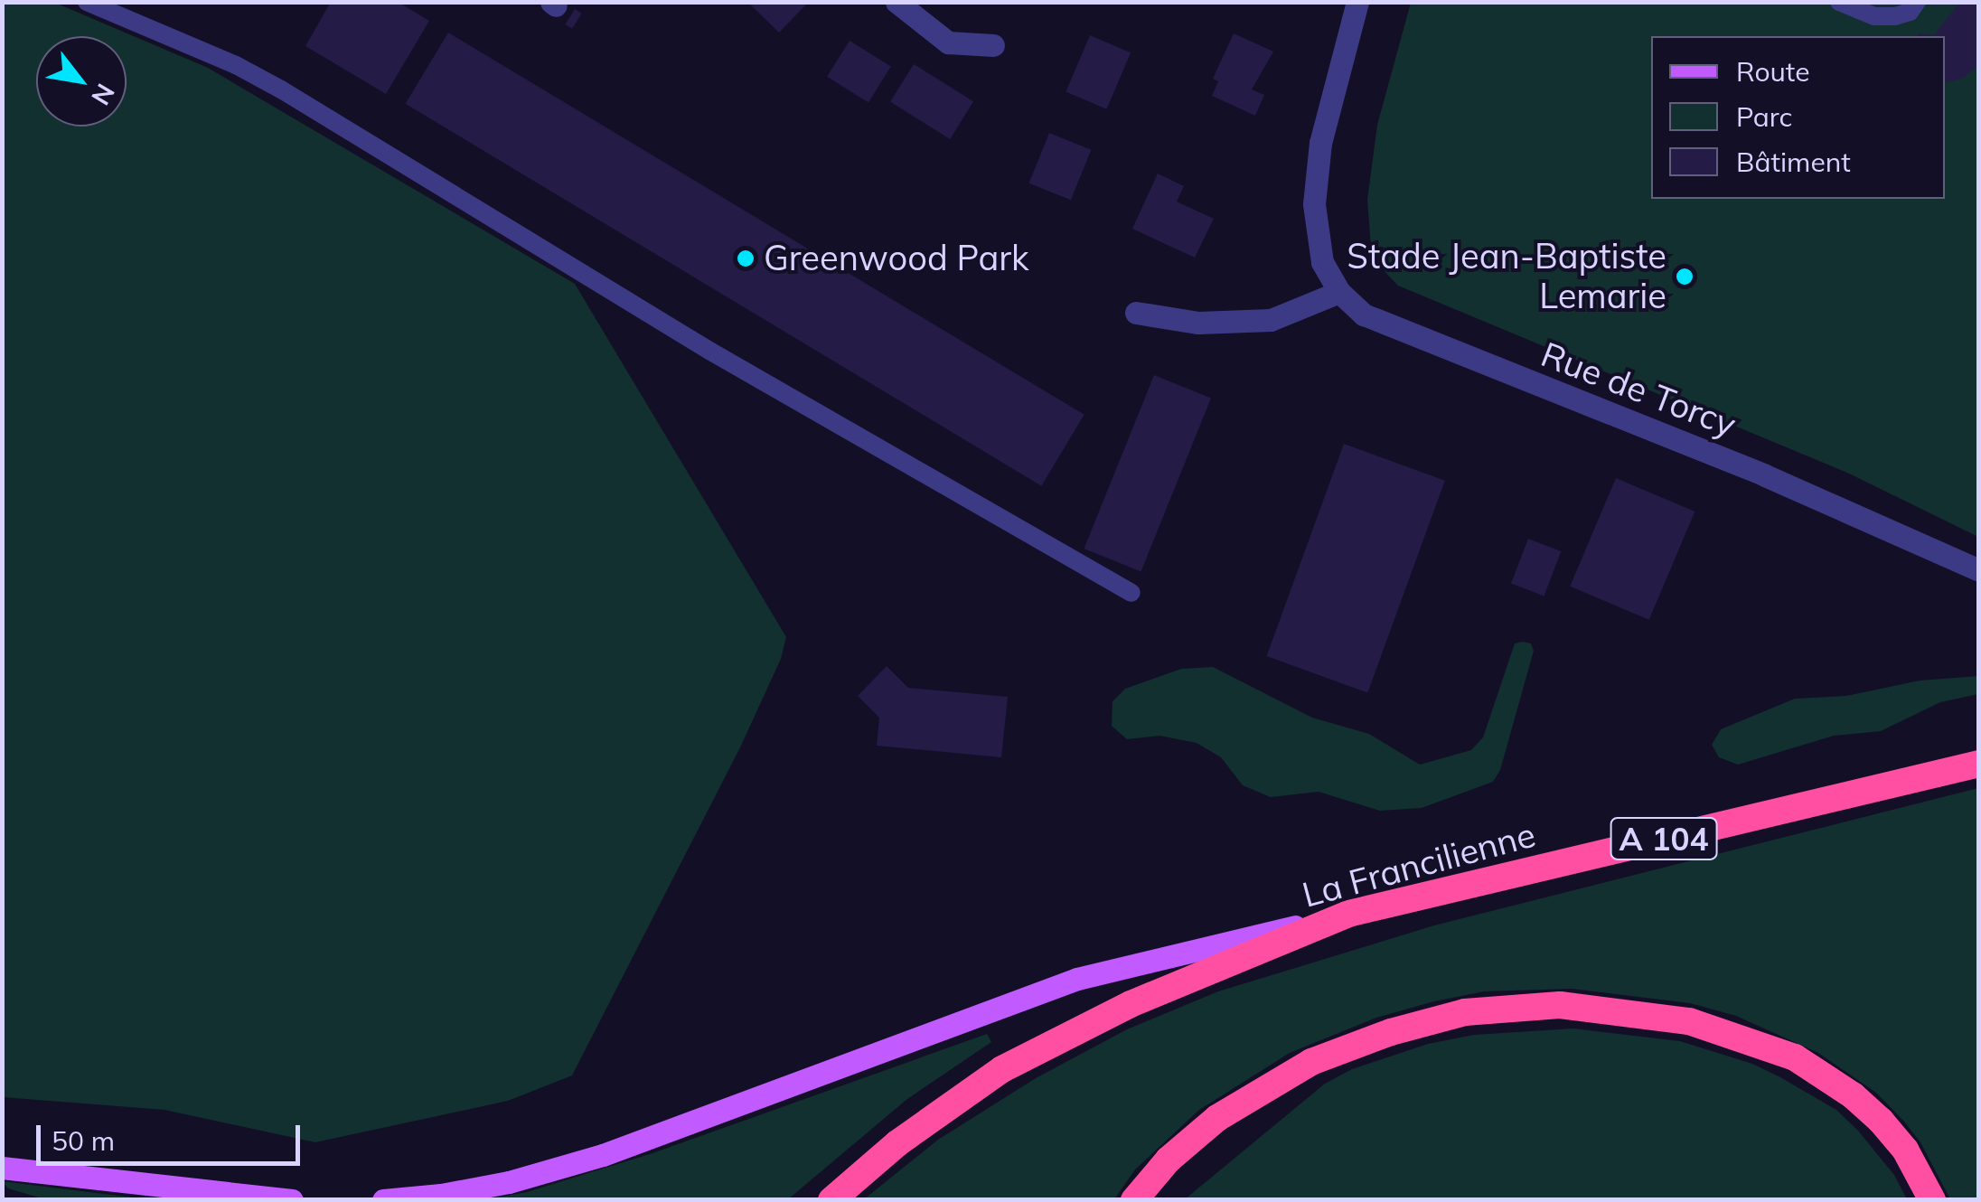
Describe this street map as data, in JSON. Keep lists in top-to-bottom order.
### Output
{
  "streets": {
    "highway": ["A 104", "La Francilienne"],
    "street": ["Rue de Torcy"]
  },
  "places": ["Greenwood Park", "Stade Jean-Baptiste Lemarie"],
  "legend": ["Route", "Parc", "Bâtiment"],
  "scale_bar": "50 m",
  "north": "bottom right"
}
